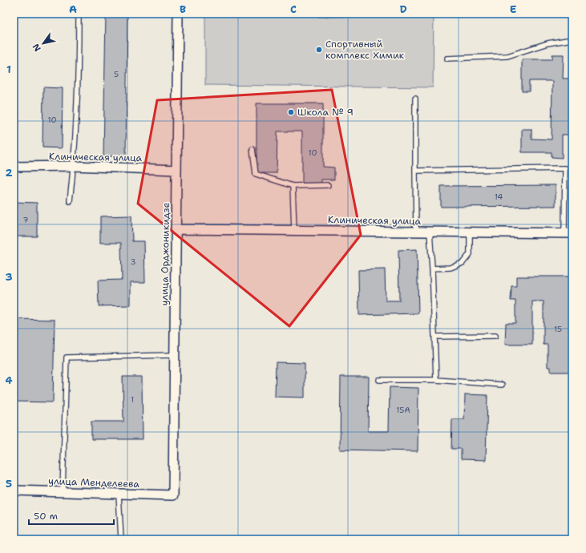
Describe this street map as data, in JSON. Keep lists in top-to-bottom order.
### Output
{
  "streets": {
    "street": ["Клиническая улица", "улица Орджоникидзе", "улица Менделеева"]
  },
  "crossings": [
    ["Клиническая улица", "улица Орджоникидзе"],
    ["улица Орджоникидзе", "улица Менделеева"]
  ],
  "places": ["Спортивный комплекс Химик", "Школа № 9"],
  "house_numbers": [
    "5",
    "10",
    "10",
    "14",
    "7",
    "3",
    "15",
    "1",
    "15А"
  ],
  "scale_bar": "50 m",
  "north": "bottom left",
  "grid": {
    "columns": [
      "A",
      "B",
      "C",
      "D",
      "E"
    ],
    "rows": [
      "1",
      "2",
      "3",
      "4",
      "5"
    ]
  }
}
